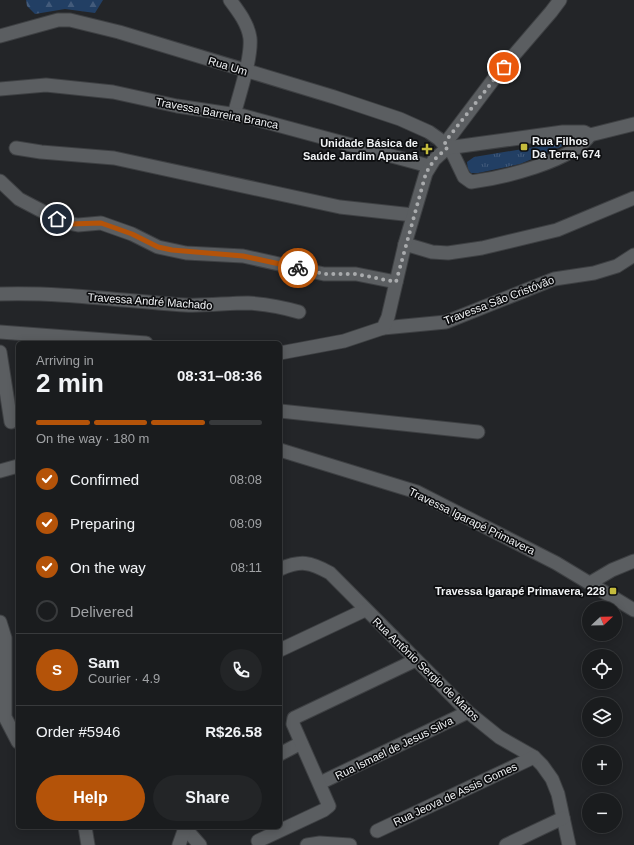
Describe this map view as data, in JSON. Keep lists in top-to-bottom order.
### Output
{
  "streets": {
    "street": [
      "Rua Um",
      "Travessa Barreira Branca",
      "Travessa São Cristóvão",
      "Travessa André Machado",
      "Travessa Igarapé Primavera",
      "Rua Antônio Sergio de Matos",
      "Rua Ismael de Jesus Silva",
      "Rua Jeova de Assis Gomes"
    ]
  },
  "crossings": [
    ["Rua Antônio Sergio de Matos", "Rua Ismael de Jesus Silva"],
    ["Rua Antônio Sergio de Matos", "Rua Jeova de Assis Gomes"]
  ],
  "places": {
    "transit": ["Rua Filhos Da Terra, 674", "Travessa Igarapé Primavera, 228"],
    "health": ["Unidade Básica de Saúde Jardim Apuanã"]
  },
  "north": "right",
  "page": {
    "heading": ["2 min", "Arriving in", "08:31–08:36"],
    "panel": [
      "Sam",
      "Courier · 4.9",
      "Order #5946",
      "R$26.58"
    ],
    "bar": "On the way · 180 m",
    "list": [
      ["Confirmed", "08:08"],
      ["Preparing", "08:09"],
      ["On the way", "08:11"],
      "Delivered"
    ],
    "map_buttons": ["+", "−"],
    "round": "S",
    "buttons": ["Help", "Share"]
  }
}
